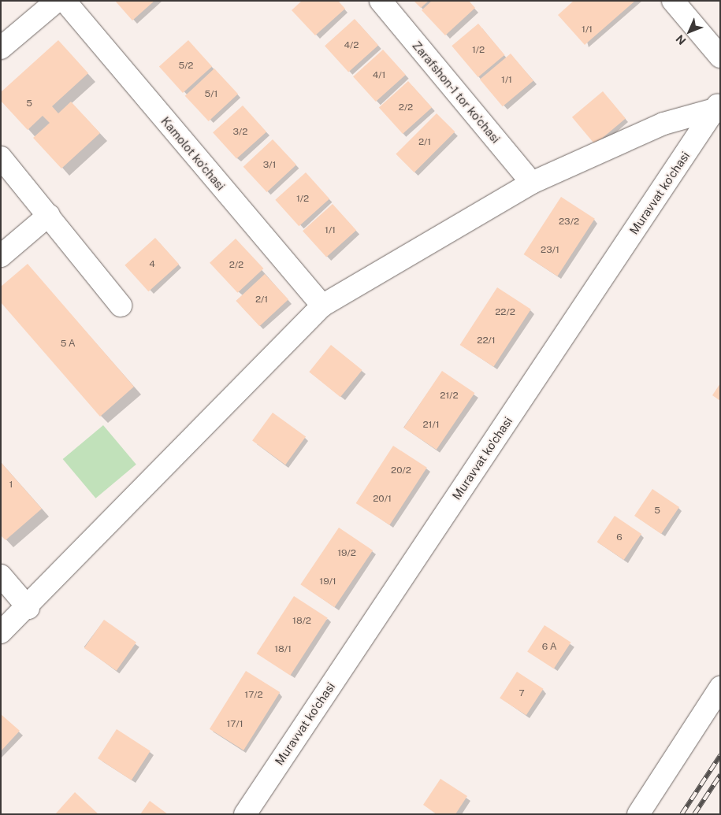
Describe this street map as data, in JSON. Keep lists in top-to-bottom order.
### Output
{
  "streets": {
    "street": ["Zarafshon-1 tor ko'chasi", "Kamolot ko'chasi", "Muravvat ko'chasi"]
  },
  "house_numbers": [
    "1/1",
    "4/2",
    "1/2",
    "5/2",
    "4/1",
    "1/1",
    "5/1",
    "5",
    "2/2",
    "3/2",
    "2/1",
    "3/1",
    "1/2",
    "23/2",
    "1/1",
    "23/1",
    "4",
    "2/2",
    "2/1",
    "22/2",
    "22/1",
    "5 А",
    "21/2",
    "21/1",
    "20/2",
    "1",
    "20/1",
    "5",
    "6",
    "19/2",
    "19/1",
    "18/2",
    "6 А",
    "18/1",
    "7",
    "17/2",
    "17/1"
  ],
  "north": "bottom left"
}
